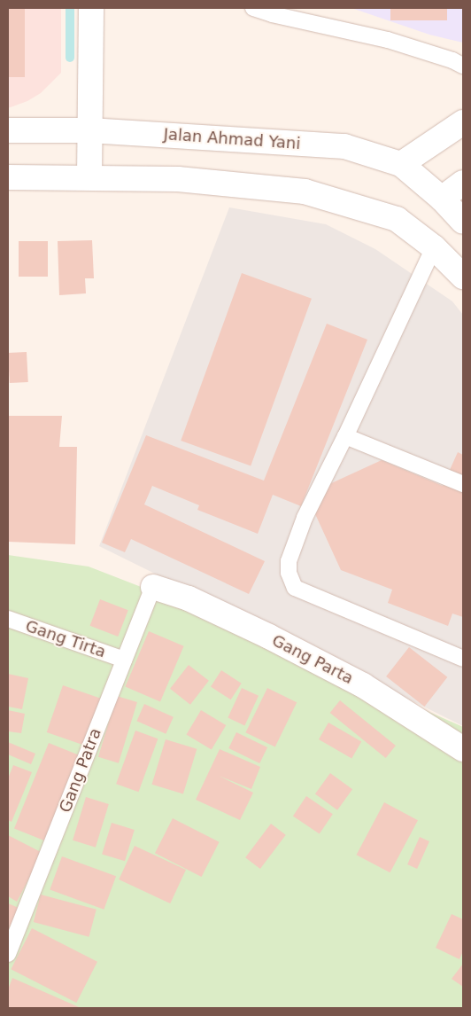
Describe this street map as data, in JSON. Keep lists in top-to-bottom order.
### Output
{
  "streets": {
    "main road": ["Jalan Ahmad Yani", "Gang Parta"],
    "lane": ["Gang Tirta", "Gang Patra"]
  },
  "crossings": [
    ["Gang Tirta", "Gang Patra"],
    ["Gang Parta", "Gang Patra"]
  ]
}
